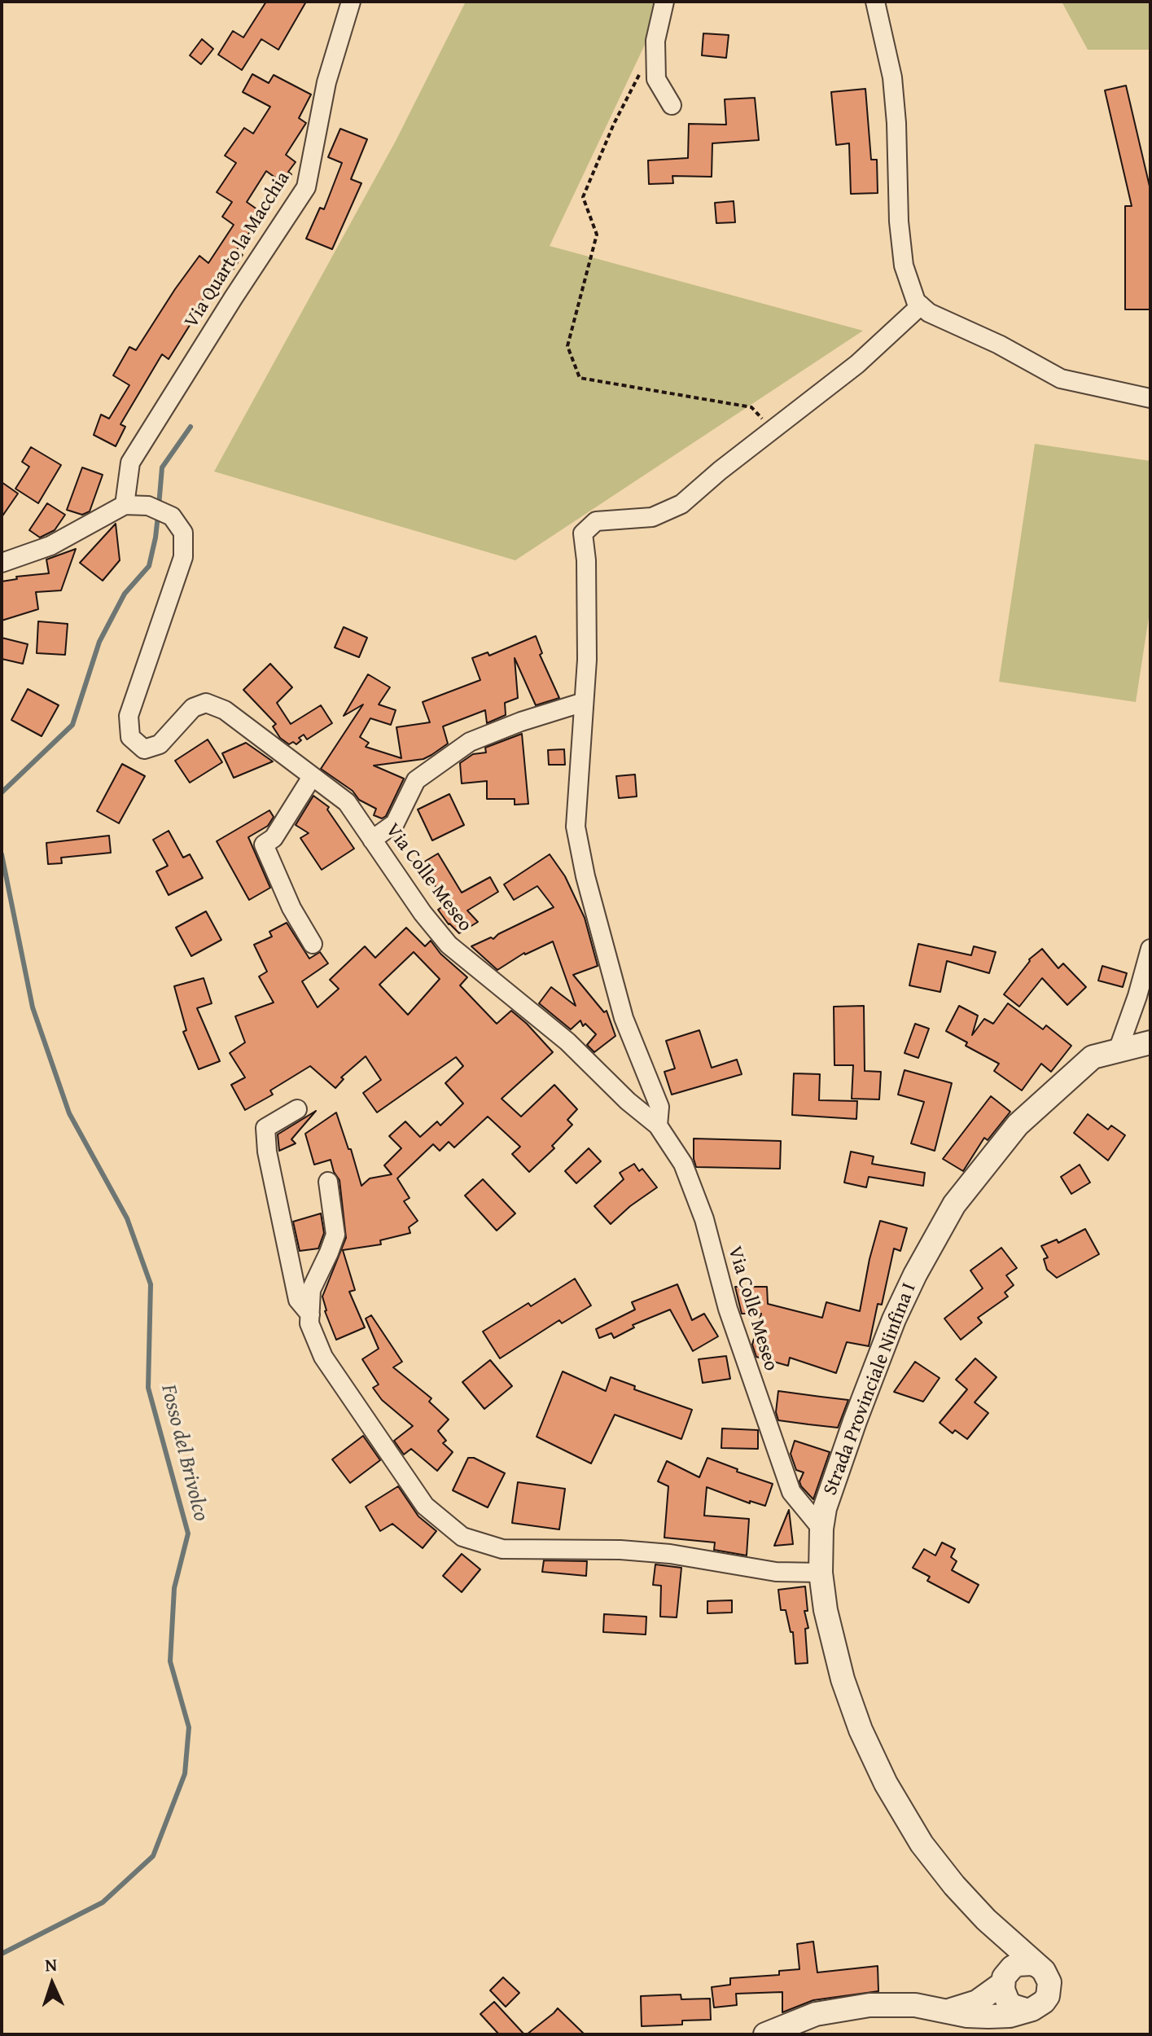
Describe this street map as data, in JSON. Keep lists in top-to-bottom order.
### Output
{
  "streets": {
    "street": ["Via Quarto la Macchia", "Via Colle Meseo", "Strada Provinciale Ninfina I"]
  },
  "crossings": [
    ["Via Quarto la Macchia", "Via Colle Meseo"],
    ["Via Colle Meseo", "Strada Provinciale Ninfina I"]
  ],
  "water": ["Fosso del Brivolco"],
  "north": "top"
}
